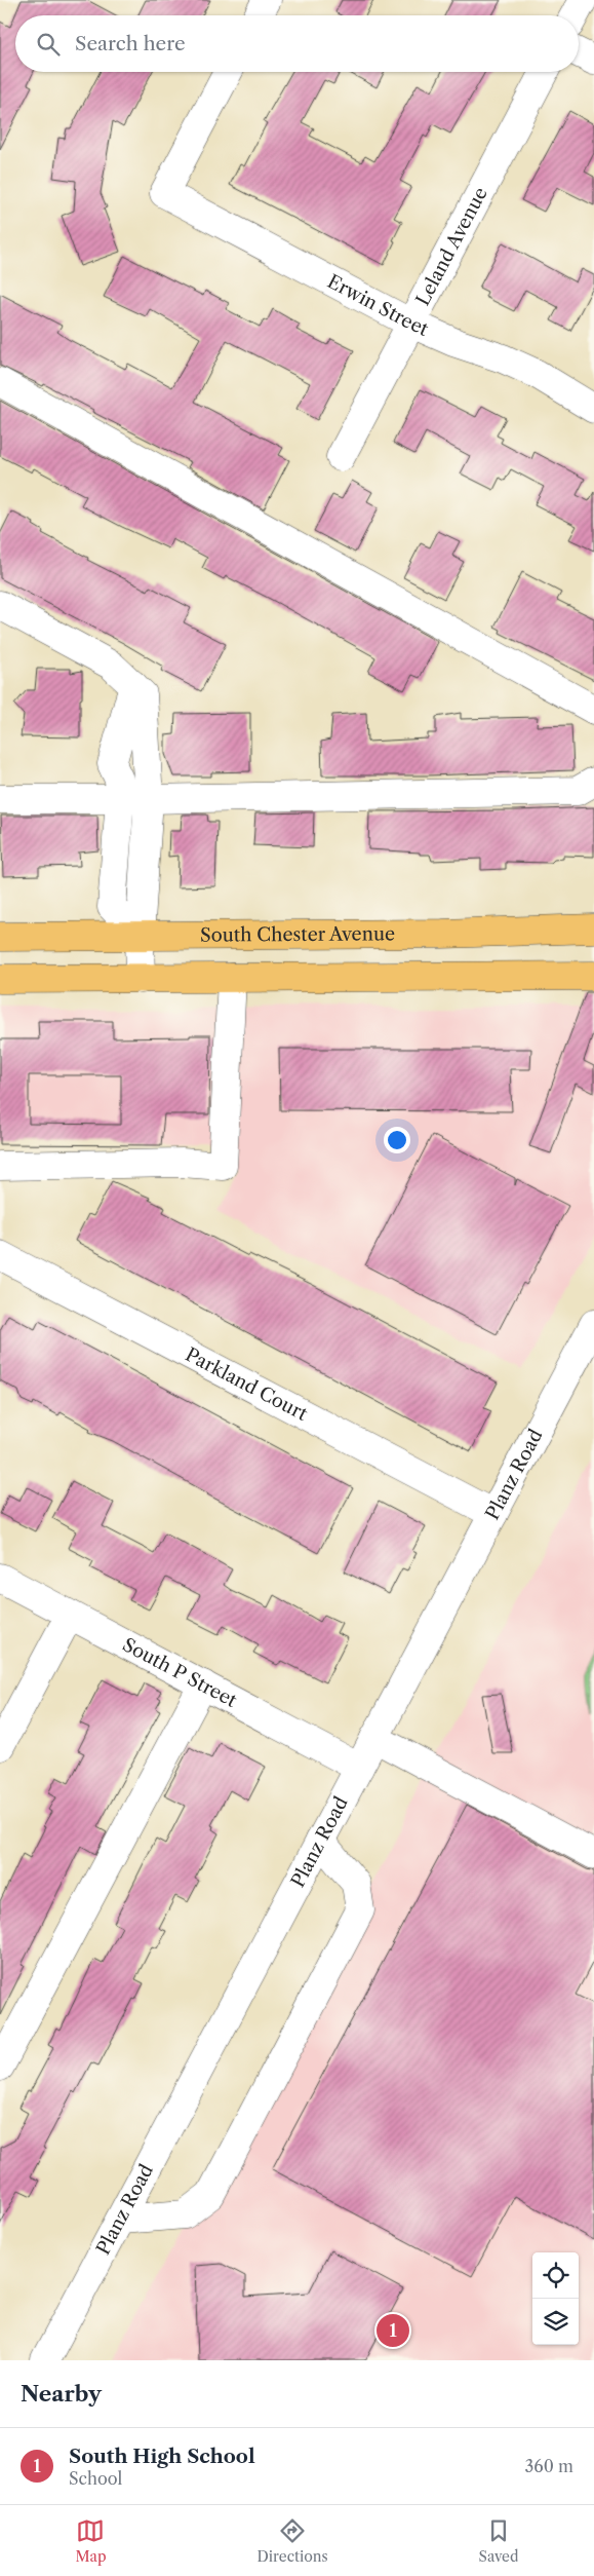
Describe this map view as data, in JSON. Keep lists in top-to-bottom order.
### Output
{
  "streets": {
    "main road": ["South Chester Avenue"],
    "street": [
      "Leland Avenue",
      "Erwin Street",
      "Parkland Court",
      "Planz Road",
      "South P Street"
    ]
  },
  "crossings": [
    ["Leland Avenue", "Erwin Street"],
    ["Parkland Court", "Planz Road"],
    ["Planz Road", "South P Street"]
  ],
  "page": {
    "search": "Search here",
    "pins": "1",
    "heading": "Nearby",
    "list": [
      {
        "mark": "1",
        "name": "South High School",
        "note": "School",
        "value": "360 m"
      }
    ],
    "nav": ["Map", "Directions", "Saved"]
  }
}
